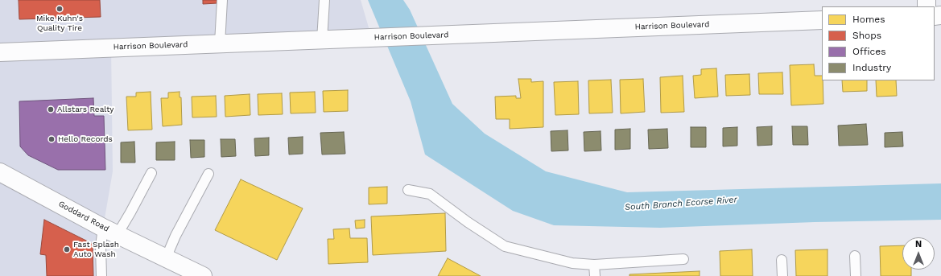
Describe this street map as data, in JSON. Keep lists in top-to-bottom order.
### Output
{
  "streets": {
    "street": ["Harrison Boulevard", "Goddard Road"]
  },
  "water": ["South Branch Ecorse River"],
  "places": [
    "Mike Kuhn's Quality Tire",
    "Allstars Realty",
    "Hello Records",
    "Fast Splash Auto Wash"
  ],
  "legend": [
    "Homes",
    "Shops",
    "Offices",
    "Industry"
  ],
  "north": "top"
}
